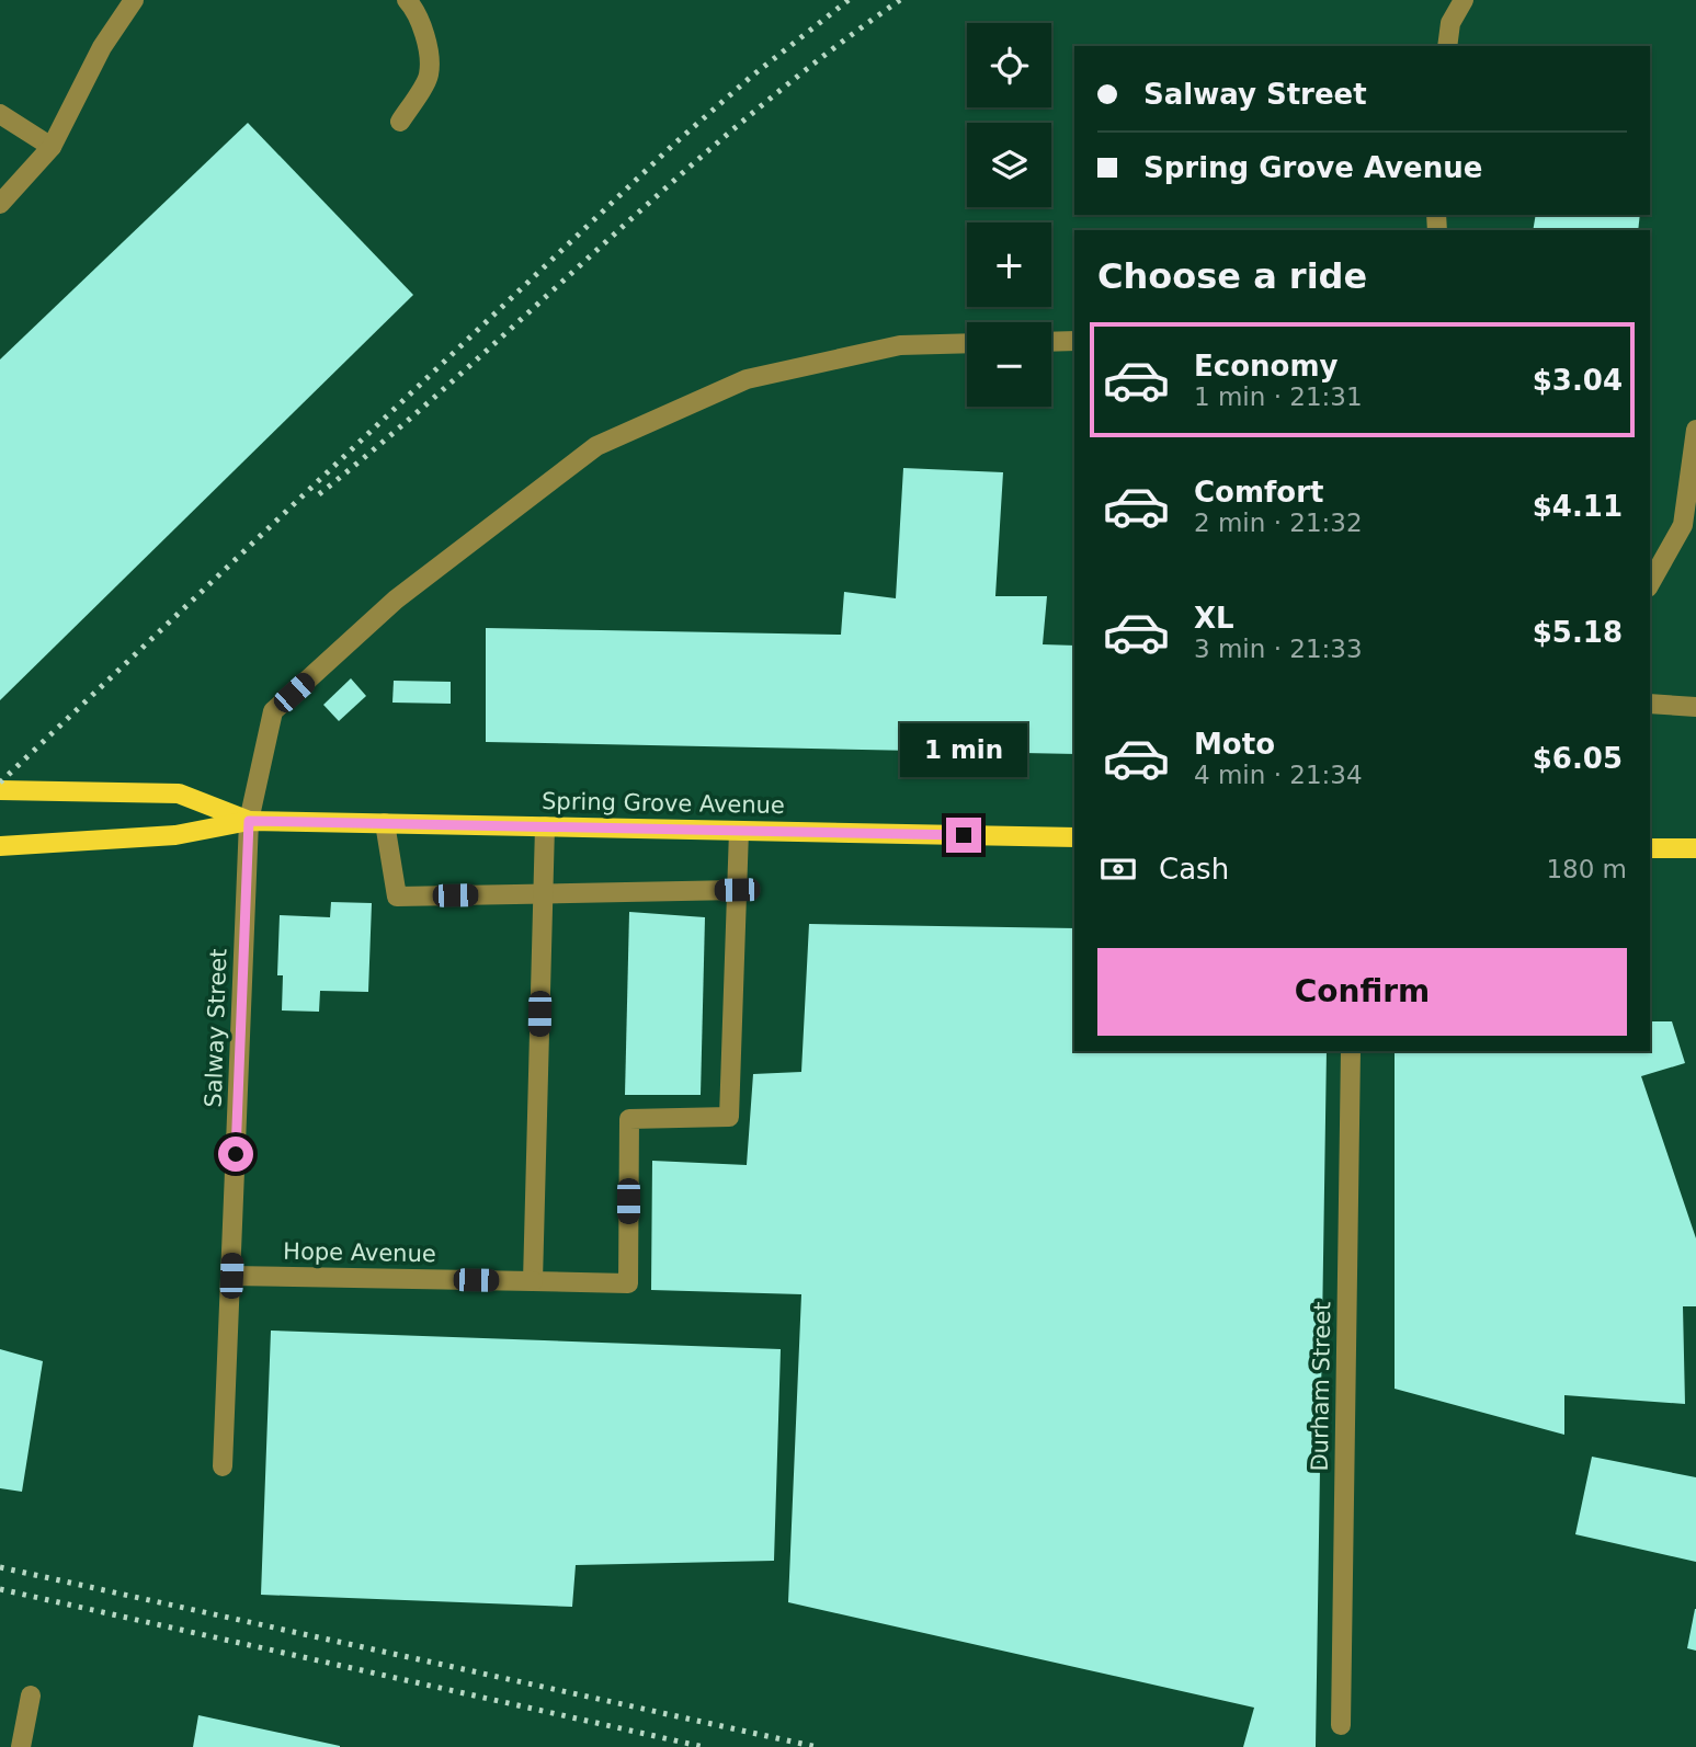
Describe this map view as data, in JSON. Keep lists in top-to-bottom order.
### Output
{
  "streets": {
    "main road": ["Spring Grove Avenue"],
    "lane": ["Salway Street", "Hope Avenue", "Durham Street"]
  },
  "crossings": [
    ["Spring Grove Avenue", "Salway Street"],
    ["Salway Street", "Hope Avenue"]
  ],
  "page": {
    "map_buttons": ["+", "−"],
    "banner": ["Salway Street", "Spring Grove Avenue"],
    "heading": "Choose a ride",
    "list": [
      {
        "name": "Economy",
        "note": "1 min · 21:31",
        "value": "$3.04"
      },
      {
        "name": "Comfort",
        "note": "2 min · 21:32",
        "value": "$4.11"
      },
      {
        "name": "XL",
        "note": "3 min · 21:33",
        "value": "$5.18"
      },
      {
        "name": "Moto",
        "note": "4 min · 21:34",
        "value": "$6.05"
      }
    ],
    "bubble": "1 min",
    "pay": ["Cash", "180 m"],
    "buttons": "Confirm"
  }
}
